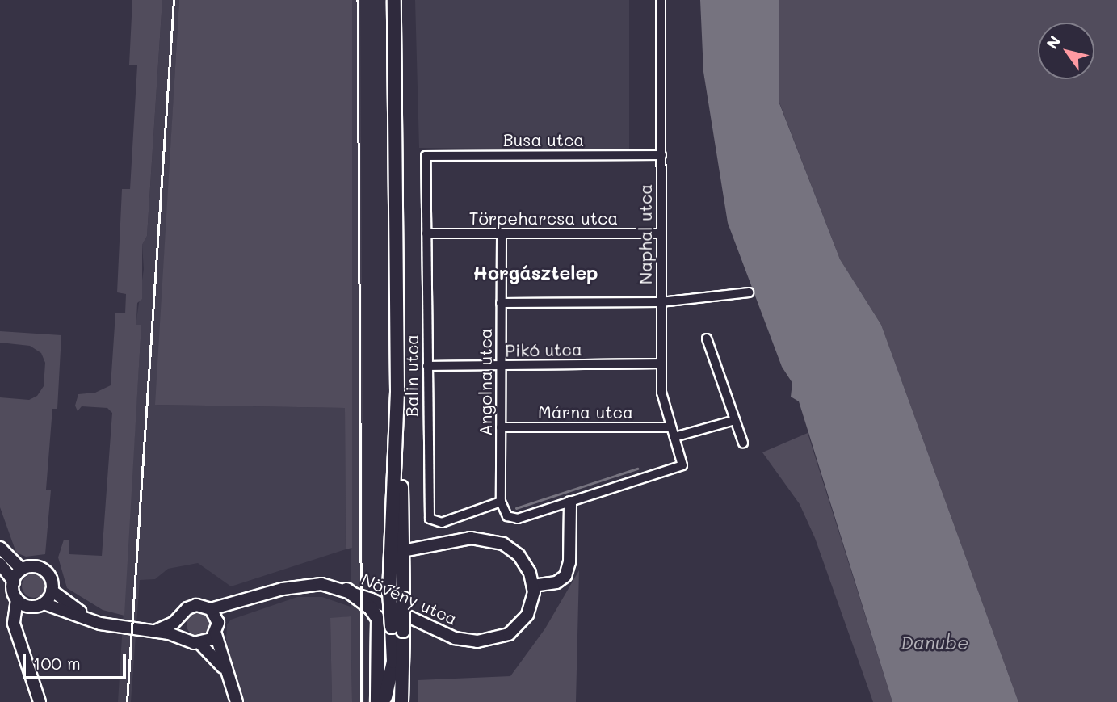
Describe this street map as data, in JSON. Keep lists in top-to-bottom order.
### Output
{
  "streets": {
    "main road": ["Növény utca"],
    "street": [
      "Busa utca",
      "Törpeharcsa utca",
      "Naphal utca",
      "Pikó utca",
      "Balin utca",
      "Angolna utca",
      "Márna utca"
    ]
  },
  "crossings": [
    ["Busa utca", "Naphal utca"],
    ["Busa utca", "Balin utca"],
    ["Törpeharcsa utca", "Naphal utca"],
    ["Törpeharcsa utca", "Balin utca"],
    ["Törpeharcsa utca", "Angolna utca"],
    ["Naphal utca", "Pikó utca"],
    ["Naphal utca", "Márna utca"],
    ["Pikó utca", "Balin utca"],
    ["Pikó utca", "Angolna utca"],
    ["Balin utca", "Angolna utca"],
    ["Angolna utca", "Márna utca"]
  ],
  "districts": ["Horgásztelep"],
  "water": ["Danube"],
  "scale_bar": "100 m",
  "north": "top left"
}
